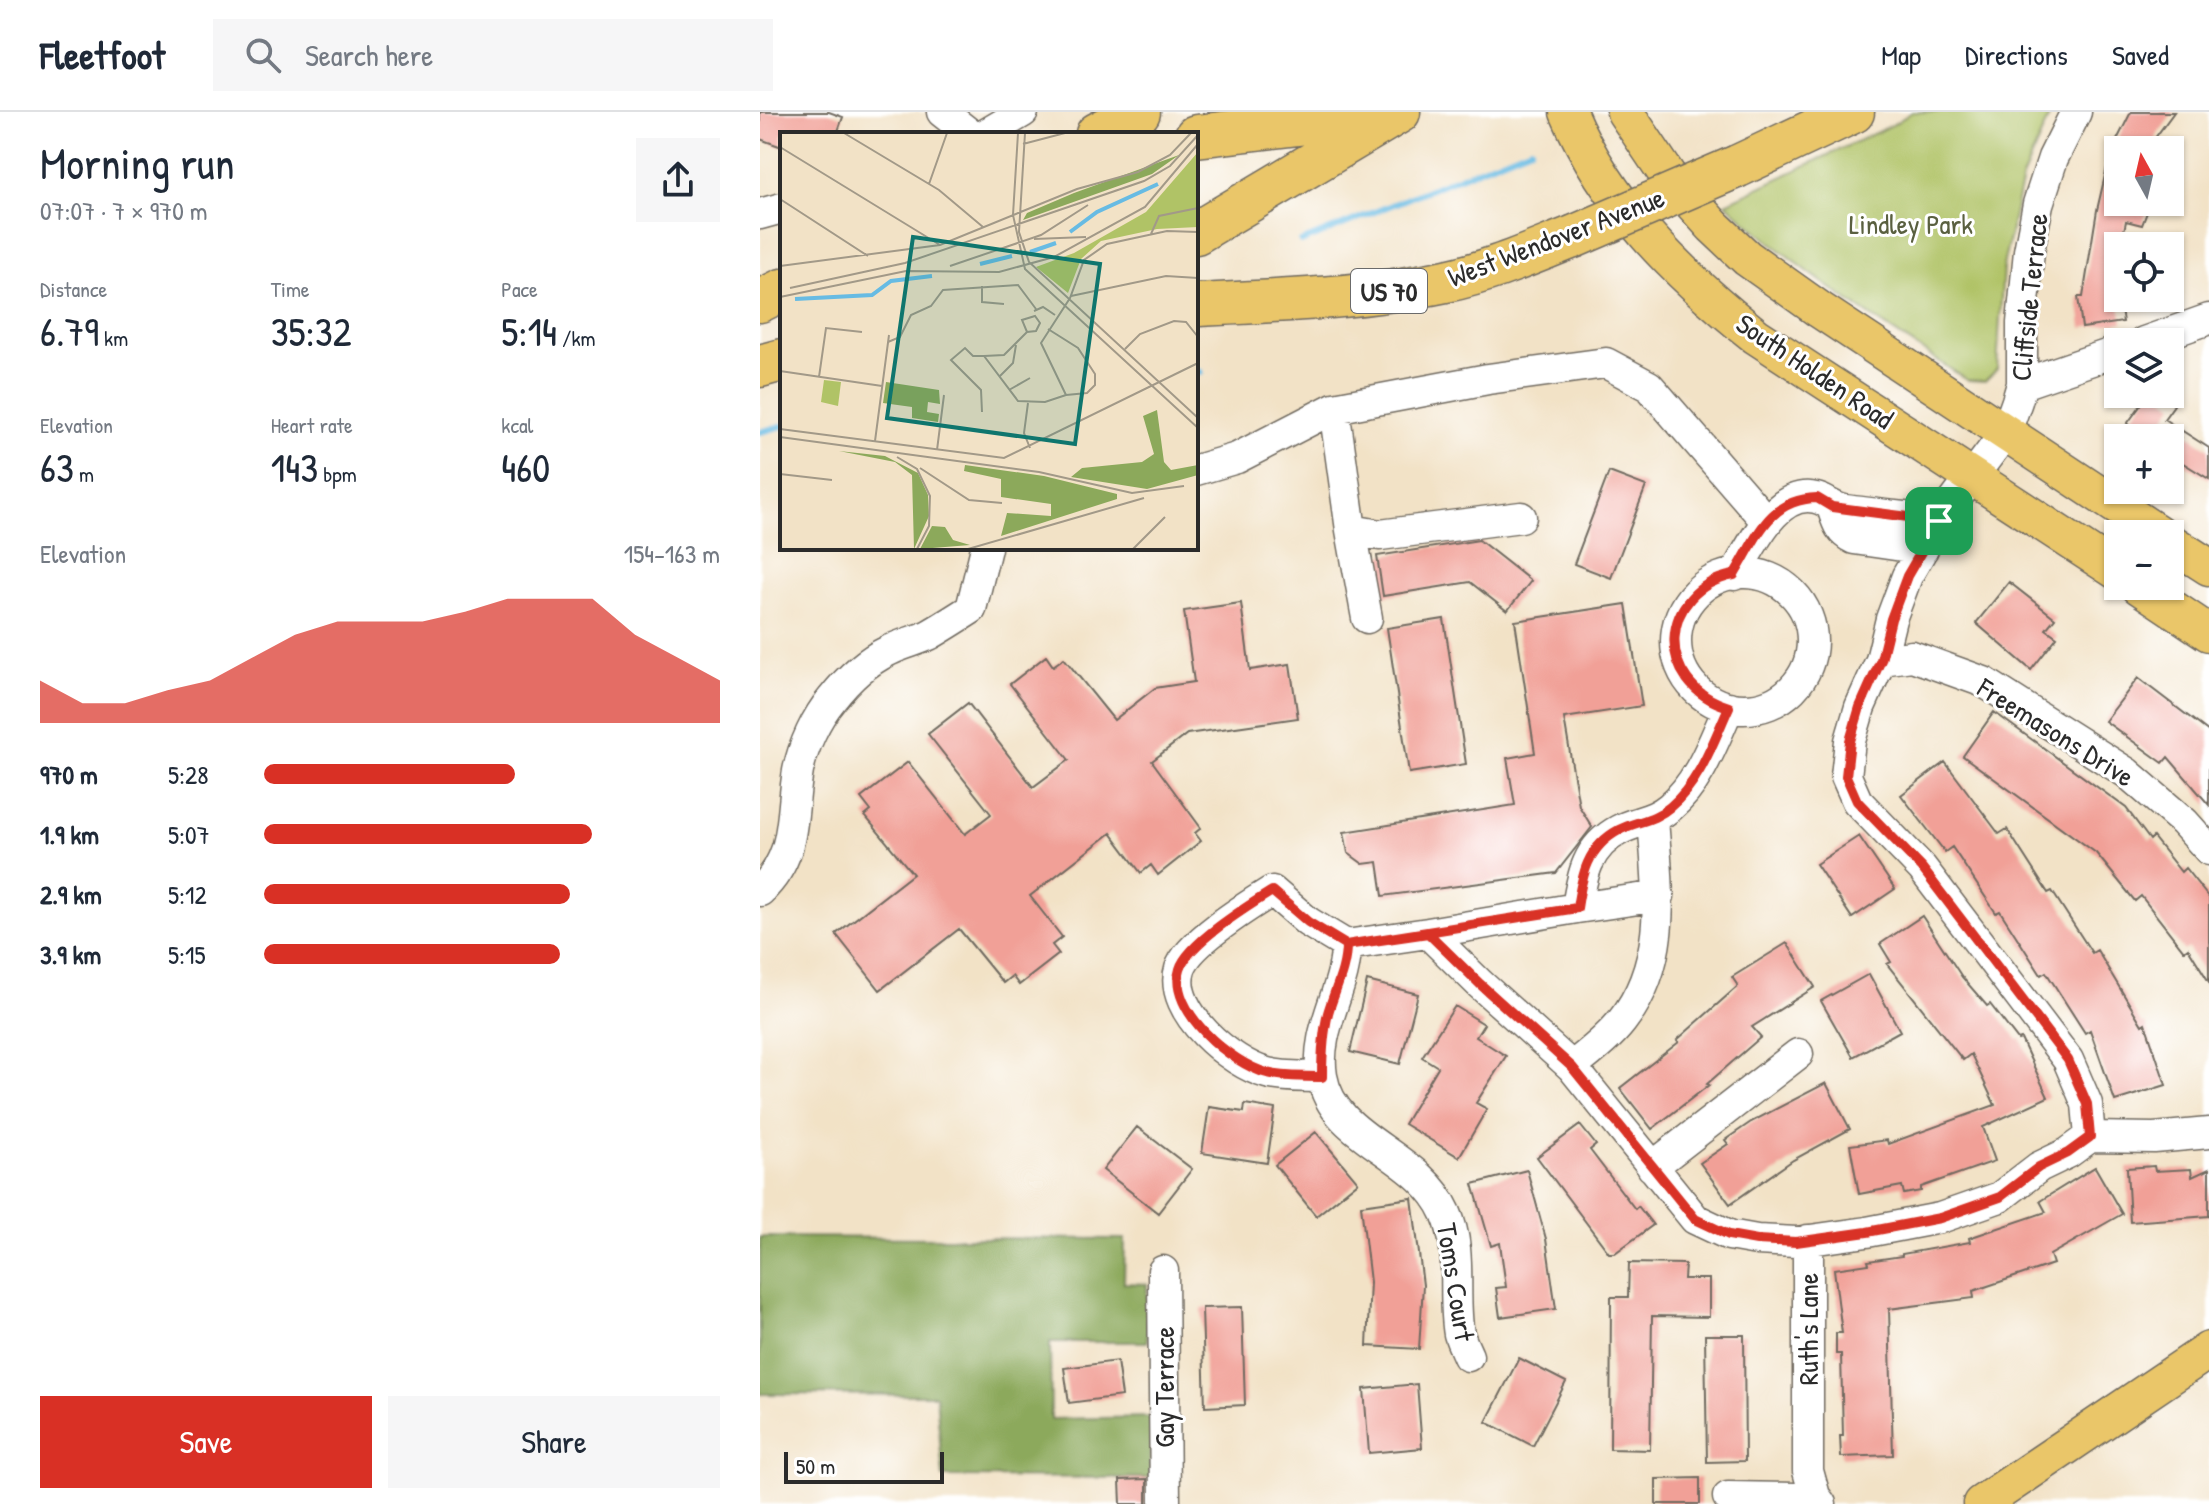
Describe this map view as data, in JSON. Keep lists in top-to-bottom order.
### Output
{
  "streets": {
    "highway": ["West Wendover Avenue", "US 70"],
    "main road": ["South Holden Road"],
    "street": [
      "Cliffside Terrace",
      "Freemasons Drive",
      "Toms Court",
      "Ruth's Lane",
      "Gay Terrace"
    ]
  },
  "crossings": [
    ["Cliffside Terrace", "South Holden Road"],
    ["Cliffside Terrace", "Freemasons Drive"]
  ],
  "parks": ["Lindley Park"],
  "scale_bar": "50 m",
  "north": "top",
  "page": {
    "header": "Fleetfoot",
    "search": "Search here",
    "nav": ["Map", "Directions", "Saved"],
    "heading": ["Morning run", "07:07 · 7 × 970 m"],
    "map_buttons": ["+", "−"],
    "stats": [
      ["Distance", "6.79 km"],
      ["Time", "35:32"],
      ["Pace", "5:14 /km"],
      ["Elevation", "63 m"],
      ["Heart rate", "143 bpm"],
      ["kcal", "460"]
    ],
    "chart": ["Elevation", "154–163 m"],
    "list": [
      {
        "name": "970 m",
        "note": "5:28"
      },
      {
        "name": "1.9 km",
        "note": "5:07"
      },
      {
        "name": "2.9 km",
        "note": "5:12"
      },
      {
        "name": "3.9 km",
        "note": "5:15"
      }
    ],
    "buttons": ["Save", "Share"],
    "scale": "50 m"
  }
}
